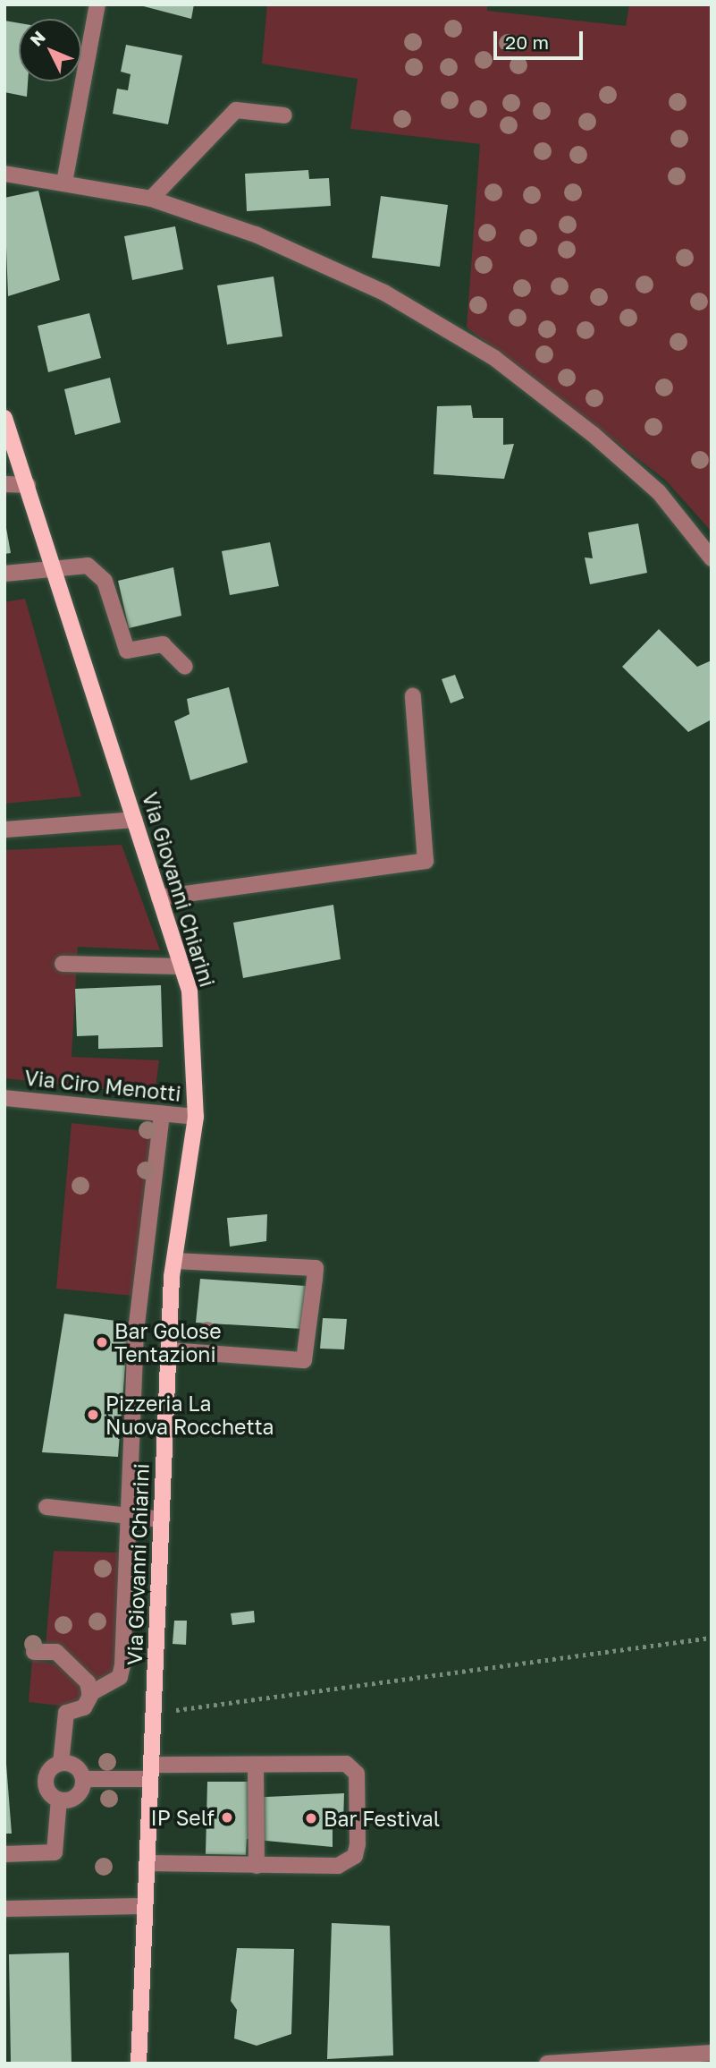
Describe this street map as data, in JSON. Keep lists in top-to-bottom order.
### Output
{
  "streets": {
    "main road": ["Via Giovanni Chiarini"],
    "street": ["Via Ciro Menotti"]
  },
  "crossings": [
    ["Via Giovanni Chiarini", "Via Ciro Menotti"]
  ],
  "places": [
    "Bar Golose Tentazioni",
    "Pizzeria La Nuova Rocchetta",
    "IP Self",
    "Bar Festival"
  ],
  "scale_bar": "20 m",
  "north": "top left"
}
